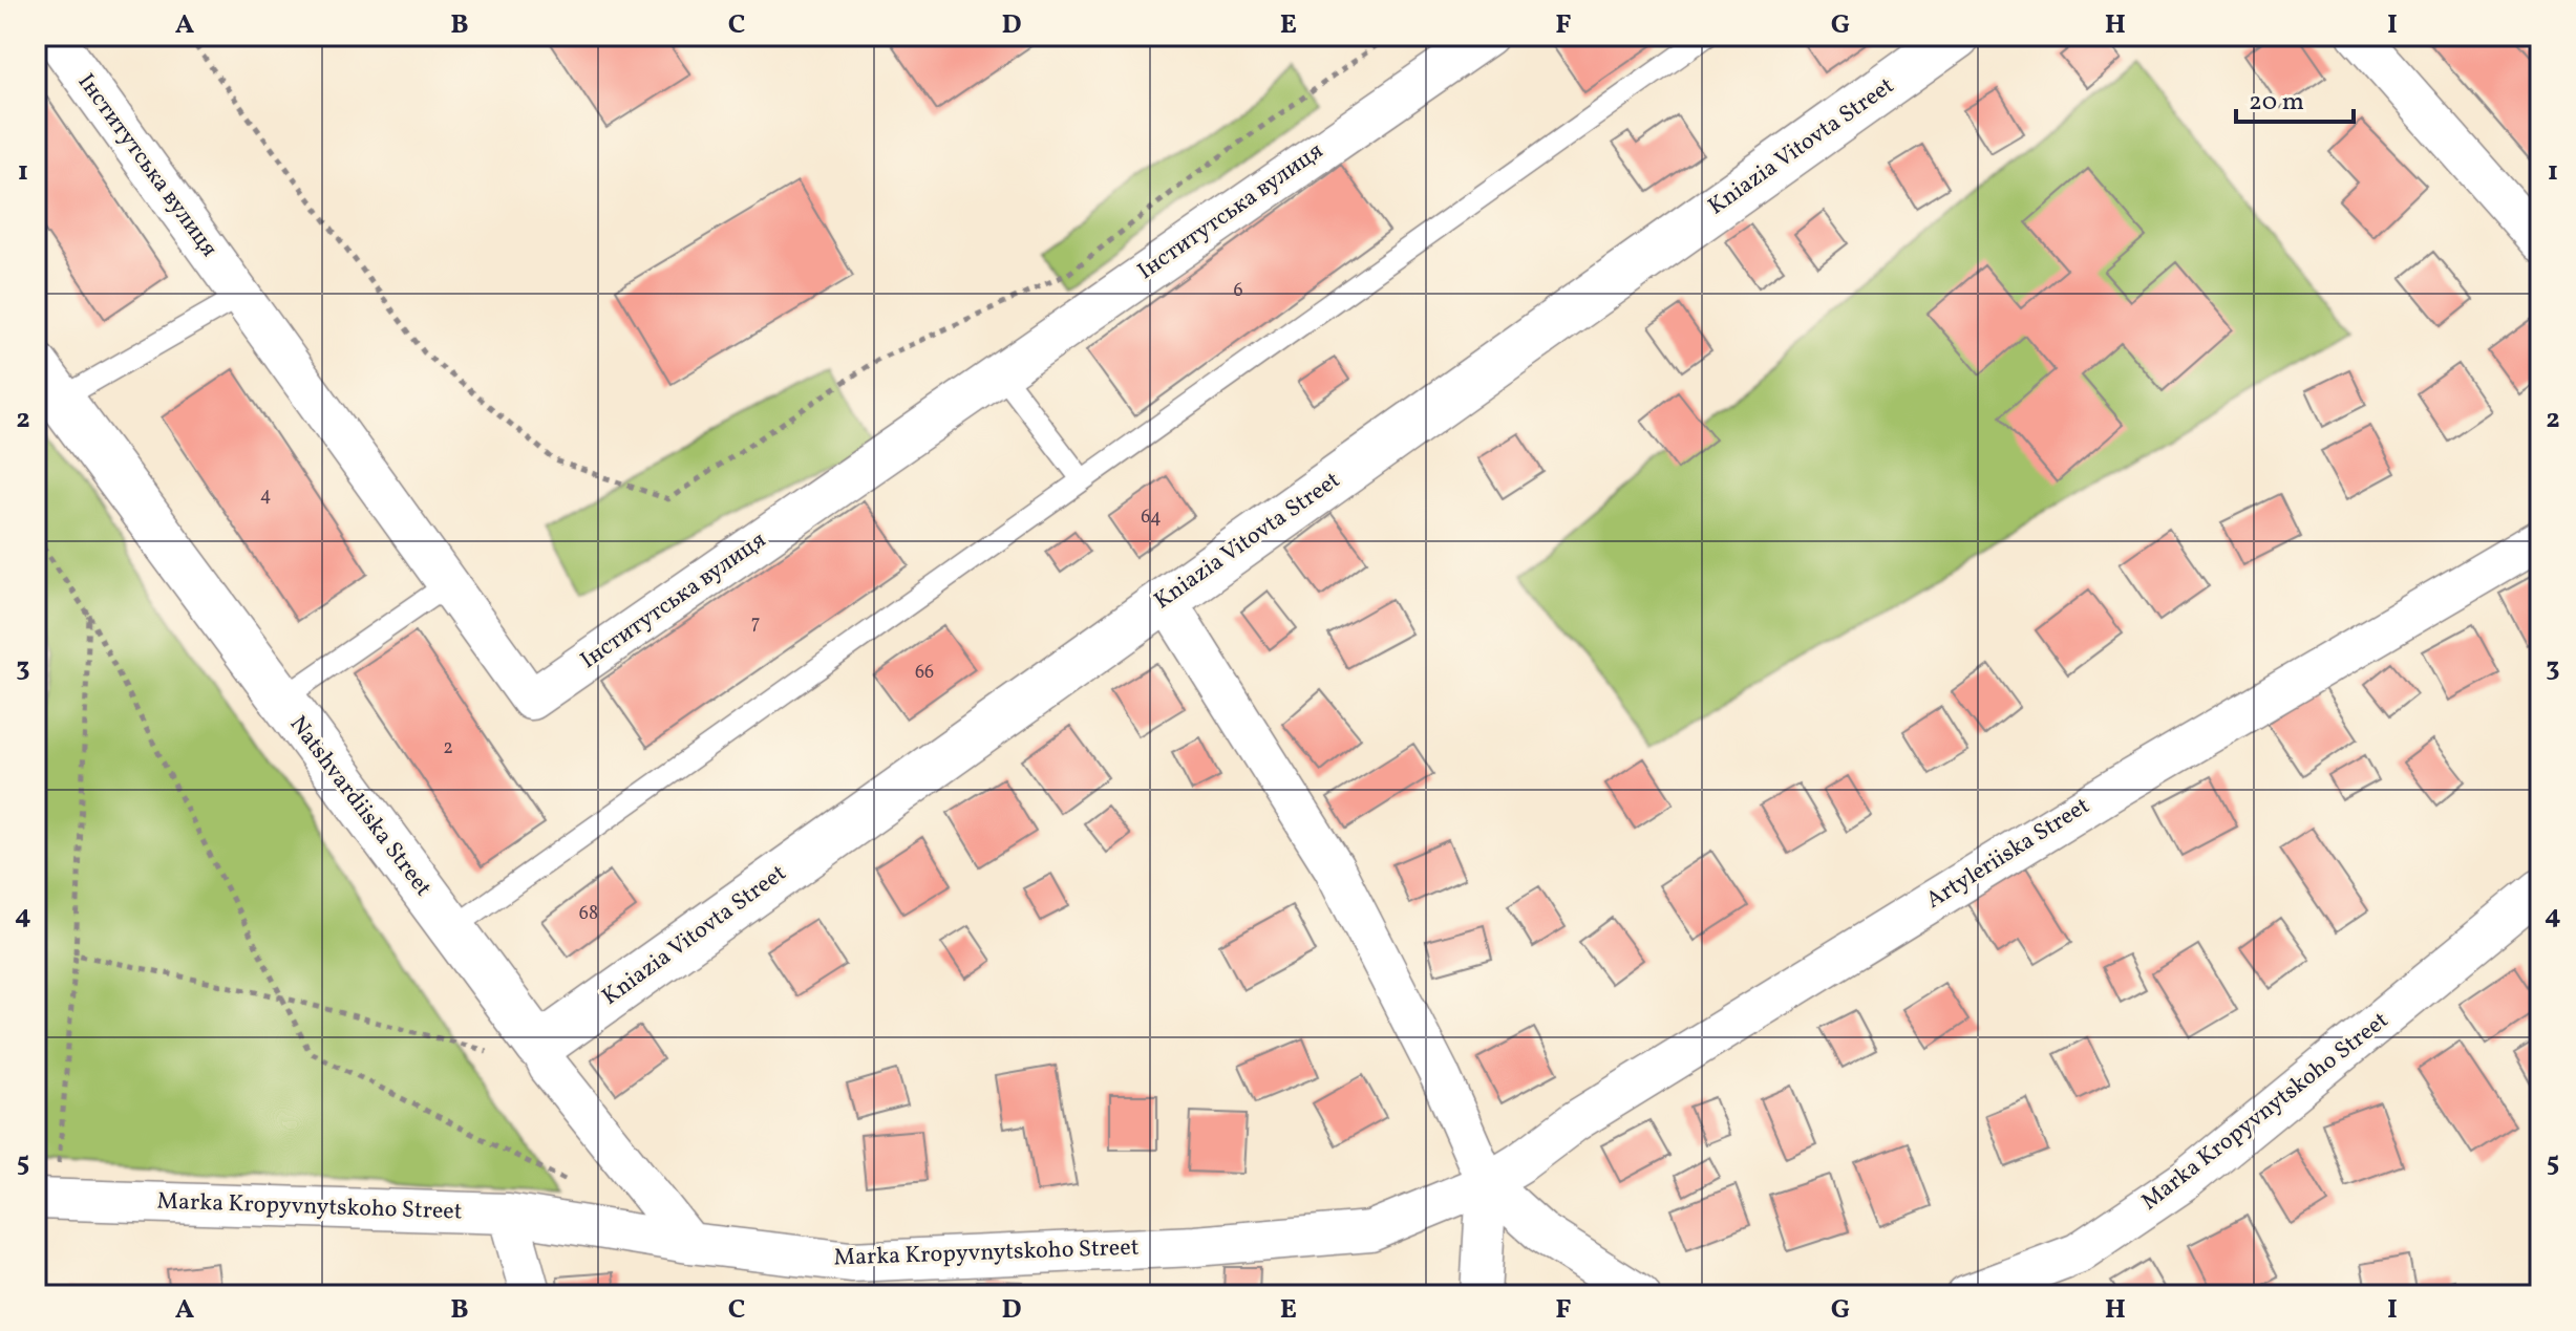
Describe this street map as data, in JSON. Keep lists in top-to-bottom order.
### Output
{
  "streets": {
    "street": [
      "Kniazia Vitovta Street",
      "Інститутська вулиця",
      "Natshvardiiska Street",
      "Artyleriiska Street",
      "Marka Kropyvnytskoho Street"
    ]
  },
  "crossings": [
    ["Kniazia Vitovta Street", "Natshvardiiska Street"],
    ["Natshvardiiska Street", "Marka Kropyvnytskoho Street"],
    ["Artyleriiska Street", "Marka Kropyvnytskoho Street"]
  ],
  "house_numbers": [
    "6",
    "4",
    "64",
    "7",
    "66",
    "2",
    "68"
  ],
  "scale_bar": "20 m",
  "grid": {
    "columns": [
      "A",
      "B",
      "C",
      "D",
      "E",
      "F",
      "G",
      "H",
      "I"
    ],
    "rows": [
      "1",
      "2",
      "3",
      "4",
      "5"
    ]
  }
}
